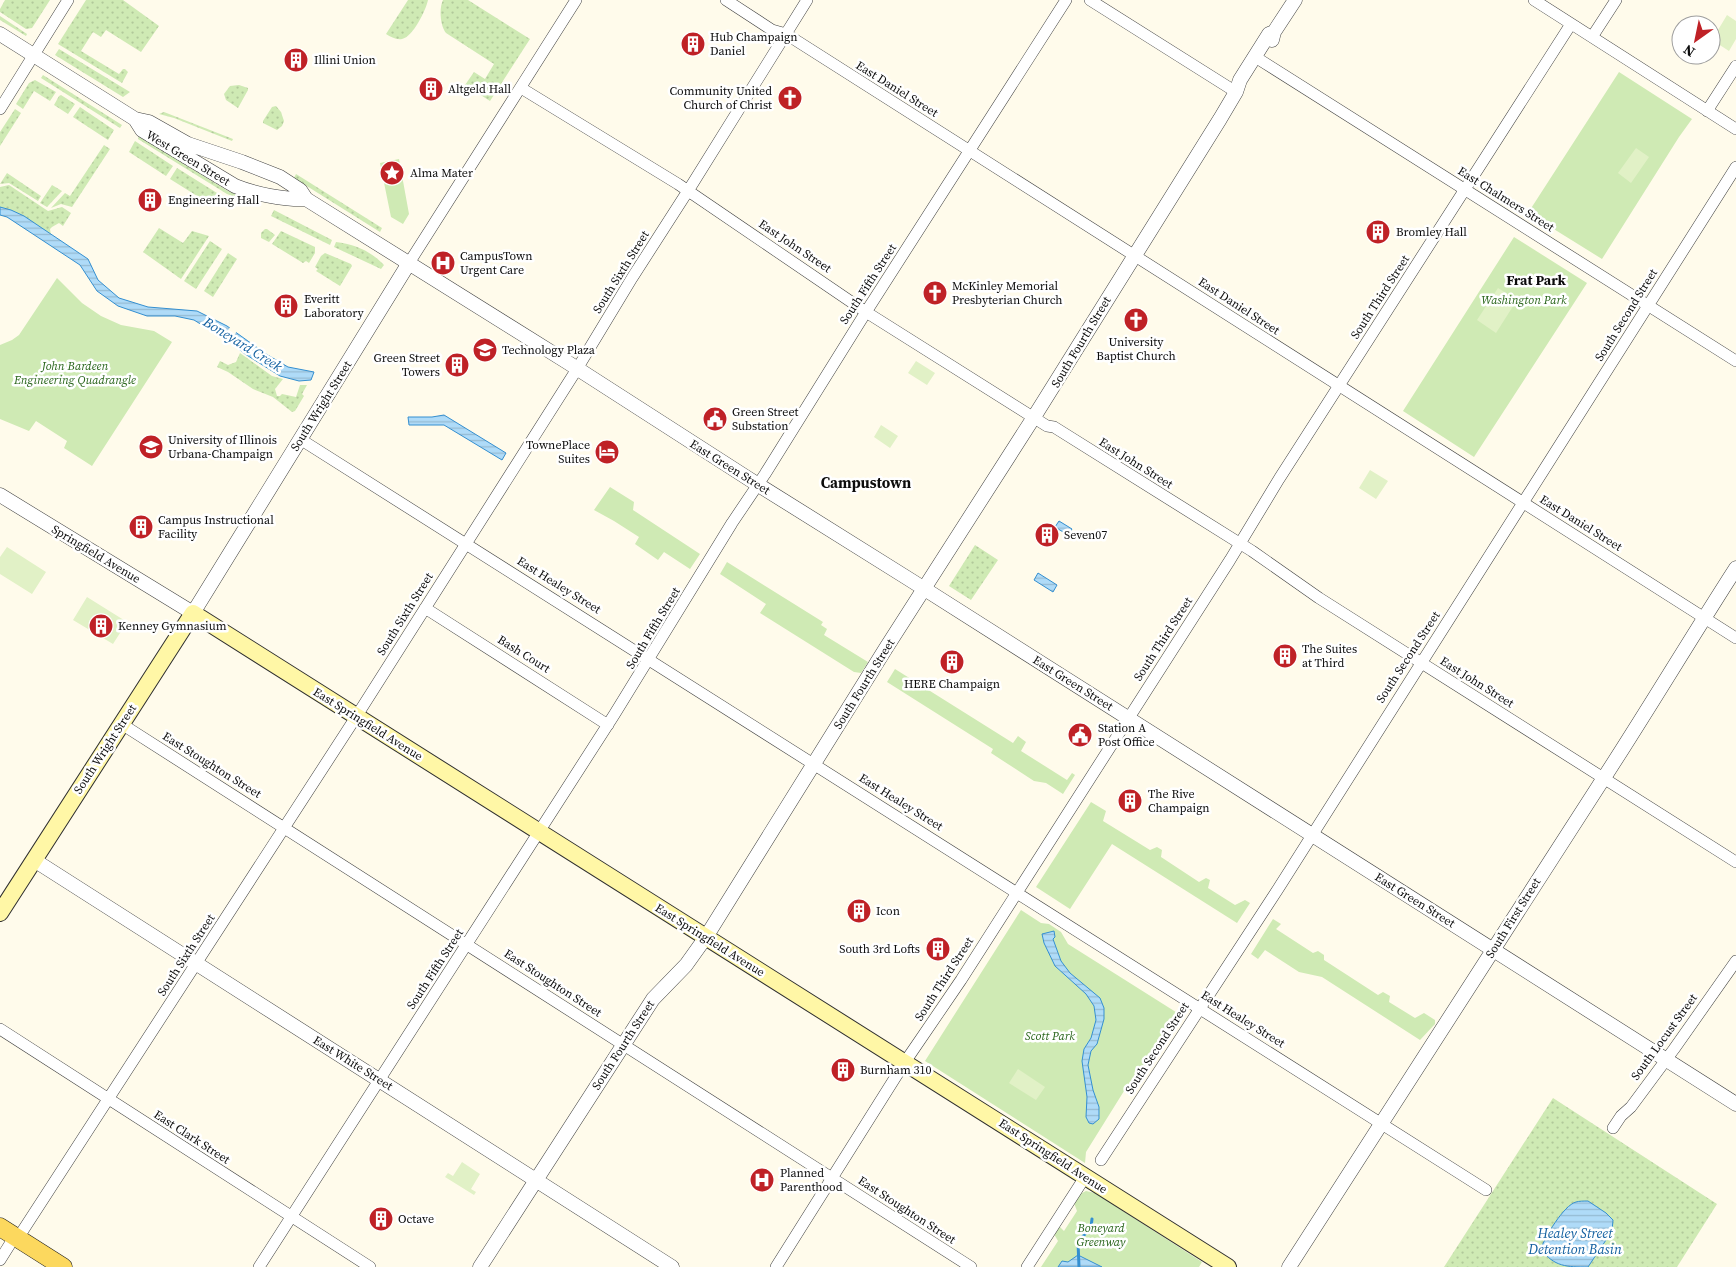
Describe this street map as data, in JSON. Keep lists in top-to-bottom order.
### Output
{
  "streets": {
    "main road": ["South Wright Street", "East Springfield Avenue"],
    "street": [
      "East Daniel Street",
      "West Green Street",
      "East Chalmers Street",
      "East John Street",
      "South Sixth Street",
      "South Fifth Street",
      "South Third Street",
      "South Second Street",
      "South Fourth Street",
      "East Green Street",
      "Springfield Avenue",
      "East Healey Street",
      "Bash Court",
      "East Stoughton Street",
      "South First Street",
      "South Locust Street",
      "East White Street",
      "East Clark Street"
    ]
  },
  "crossings": [
    ["East Daniel Street", "South Sixth Street"],
    ["East Daniel Street", "South Fifth Street"],
    ["East Daniel Street", "South Third Street"],
    ["East Daniel Street", "South Second Street"],
    ["East Daniel Street", "South Fourth Street"],
    ["East Daniel Street", "South First Street"],
    ["West Green Street", "South Wright Street"],
    ["West Green Street", "East Green Street"],
    ["East Chalmers Street", "South Third Street"],
    ["East Chalmers Street", "South Second Street"],
    ["East Chalmers Street", "South Fourth Street"],
    ["East John Street", "South Sixth Street"],
    ["East John Street", "South Fifth Street"],
    ["East John Street", "South Third Street"],
    ["East John Street", "South Second Street"],
    ["East John Street", "South Fourth Street"],
    ["East John Street", "South Wright Street"],
    ["East John Street", "South First Street"],
    ["South Sixth Street", "East Green Street"],
    ["South Sixth Street", "East Healey Street"],
    ["South Sixth Street", "Bash Court"],
    ["South Sixth Street", "East Springfield Avenue"],
    ["South Sixth Street", "East Stoughton Street"],
    ["South Sixth Street", "East White Street"],
    ["South Sixth Street", "East Clark Street"],
    ["South Fifth Street", "East Green Street"],
    ["South Fifth Street", "East Healey Street"],
    ["South Fifth Street", "Bash Court"],
    ["South Fifth Street", "East Springfield Avenue"],
    ["South Fifth Street", "East Stoughton Street"],
    ["South Fifth Street", "East White Street"],
    ["South Fifth Street", "East Clark Street"],
    ["South Third Street", "East Green Street"],
    ["South Third Street", "East Healey Street"],
    ["South Third Street", "East Springfield Avenue"],
    ["South Third Street", "East Stoughton Street"],
    ["South Second Street", "East Green Street"],
    ["South Second Street", "East Healey Street"],
    ["South Fourth Street", "East Green Street"],
    ["South Fourth Street", "East Healey Street"],
    ["South Fourth Street", "East Springfield Avenue"],
    ["South Fourth Street", "East Stoughton Street"],
    ["South Fourth Street", "East White Street"],
    ["South Wright Street", "East Green Street"],
    ["South Wright Street", "Springfield Avenue"],
    ["South Wright Street", "East Healey Street"],
    ["South Wright Street", "East Springfield Avenue"],
    ["South Wright Street", "East Stoughton Street"],
    ["South Wright Street", "East White Street"],
    ["East Green Street", "South First Street"],
    ["East Green Street", "South Locust Street"],
    ["Springfield Avenue", "East Springfield Avenue"],
    ["East Healey Street", "South First Street"]
  ],
  "districts": ["Frat Park", "Campustown"],
  "water": ["Boneyard Creek", "Healey Street Detention Basin"],
  "parks": [
    "Washington Park",
    "John Bardeen Engineering Quadrangle",
    "Scott Park",
    "Boneyard Greenway"
  ],
  "places": {
    "building": [
      "Hub Champaign Daniel",
      "Illini Union",
      "Altgeld Hall",
      "Engineering Hall",
      "Bromley Hall",
      "Everitt Laboratory",
      "Green Street Towers",
      "Campus Instructional Facility",
      "Seven07",
      "Kenney Gymnasium",
      "The Suites at Third",
      "HERE Champaign",
      "The Rive Champaign",
      "Icon",
      "South 3rd Lofts",
      "Burnham 310",
      "Octave"
    ],
    "church": ["Community United Church of Christ", "McKinley Memorial Presbyterian Church", "University Baptist Church"],
    "place": ["Alma Mater"],
    "hospital": ["CampusTown Urgent Care", "Planned Parenthood"],
    "school or university": ["Technology Plaza", "University of Illinois Urbana-Champaign"],
    "public building": ["Green Street Substation", "Station A Post Office"],
    "hotel": ["TownePlace Suites"]
  },
  "north": "bottom left"
}
